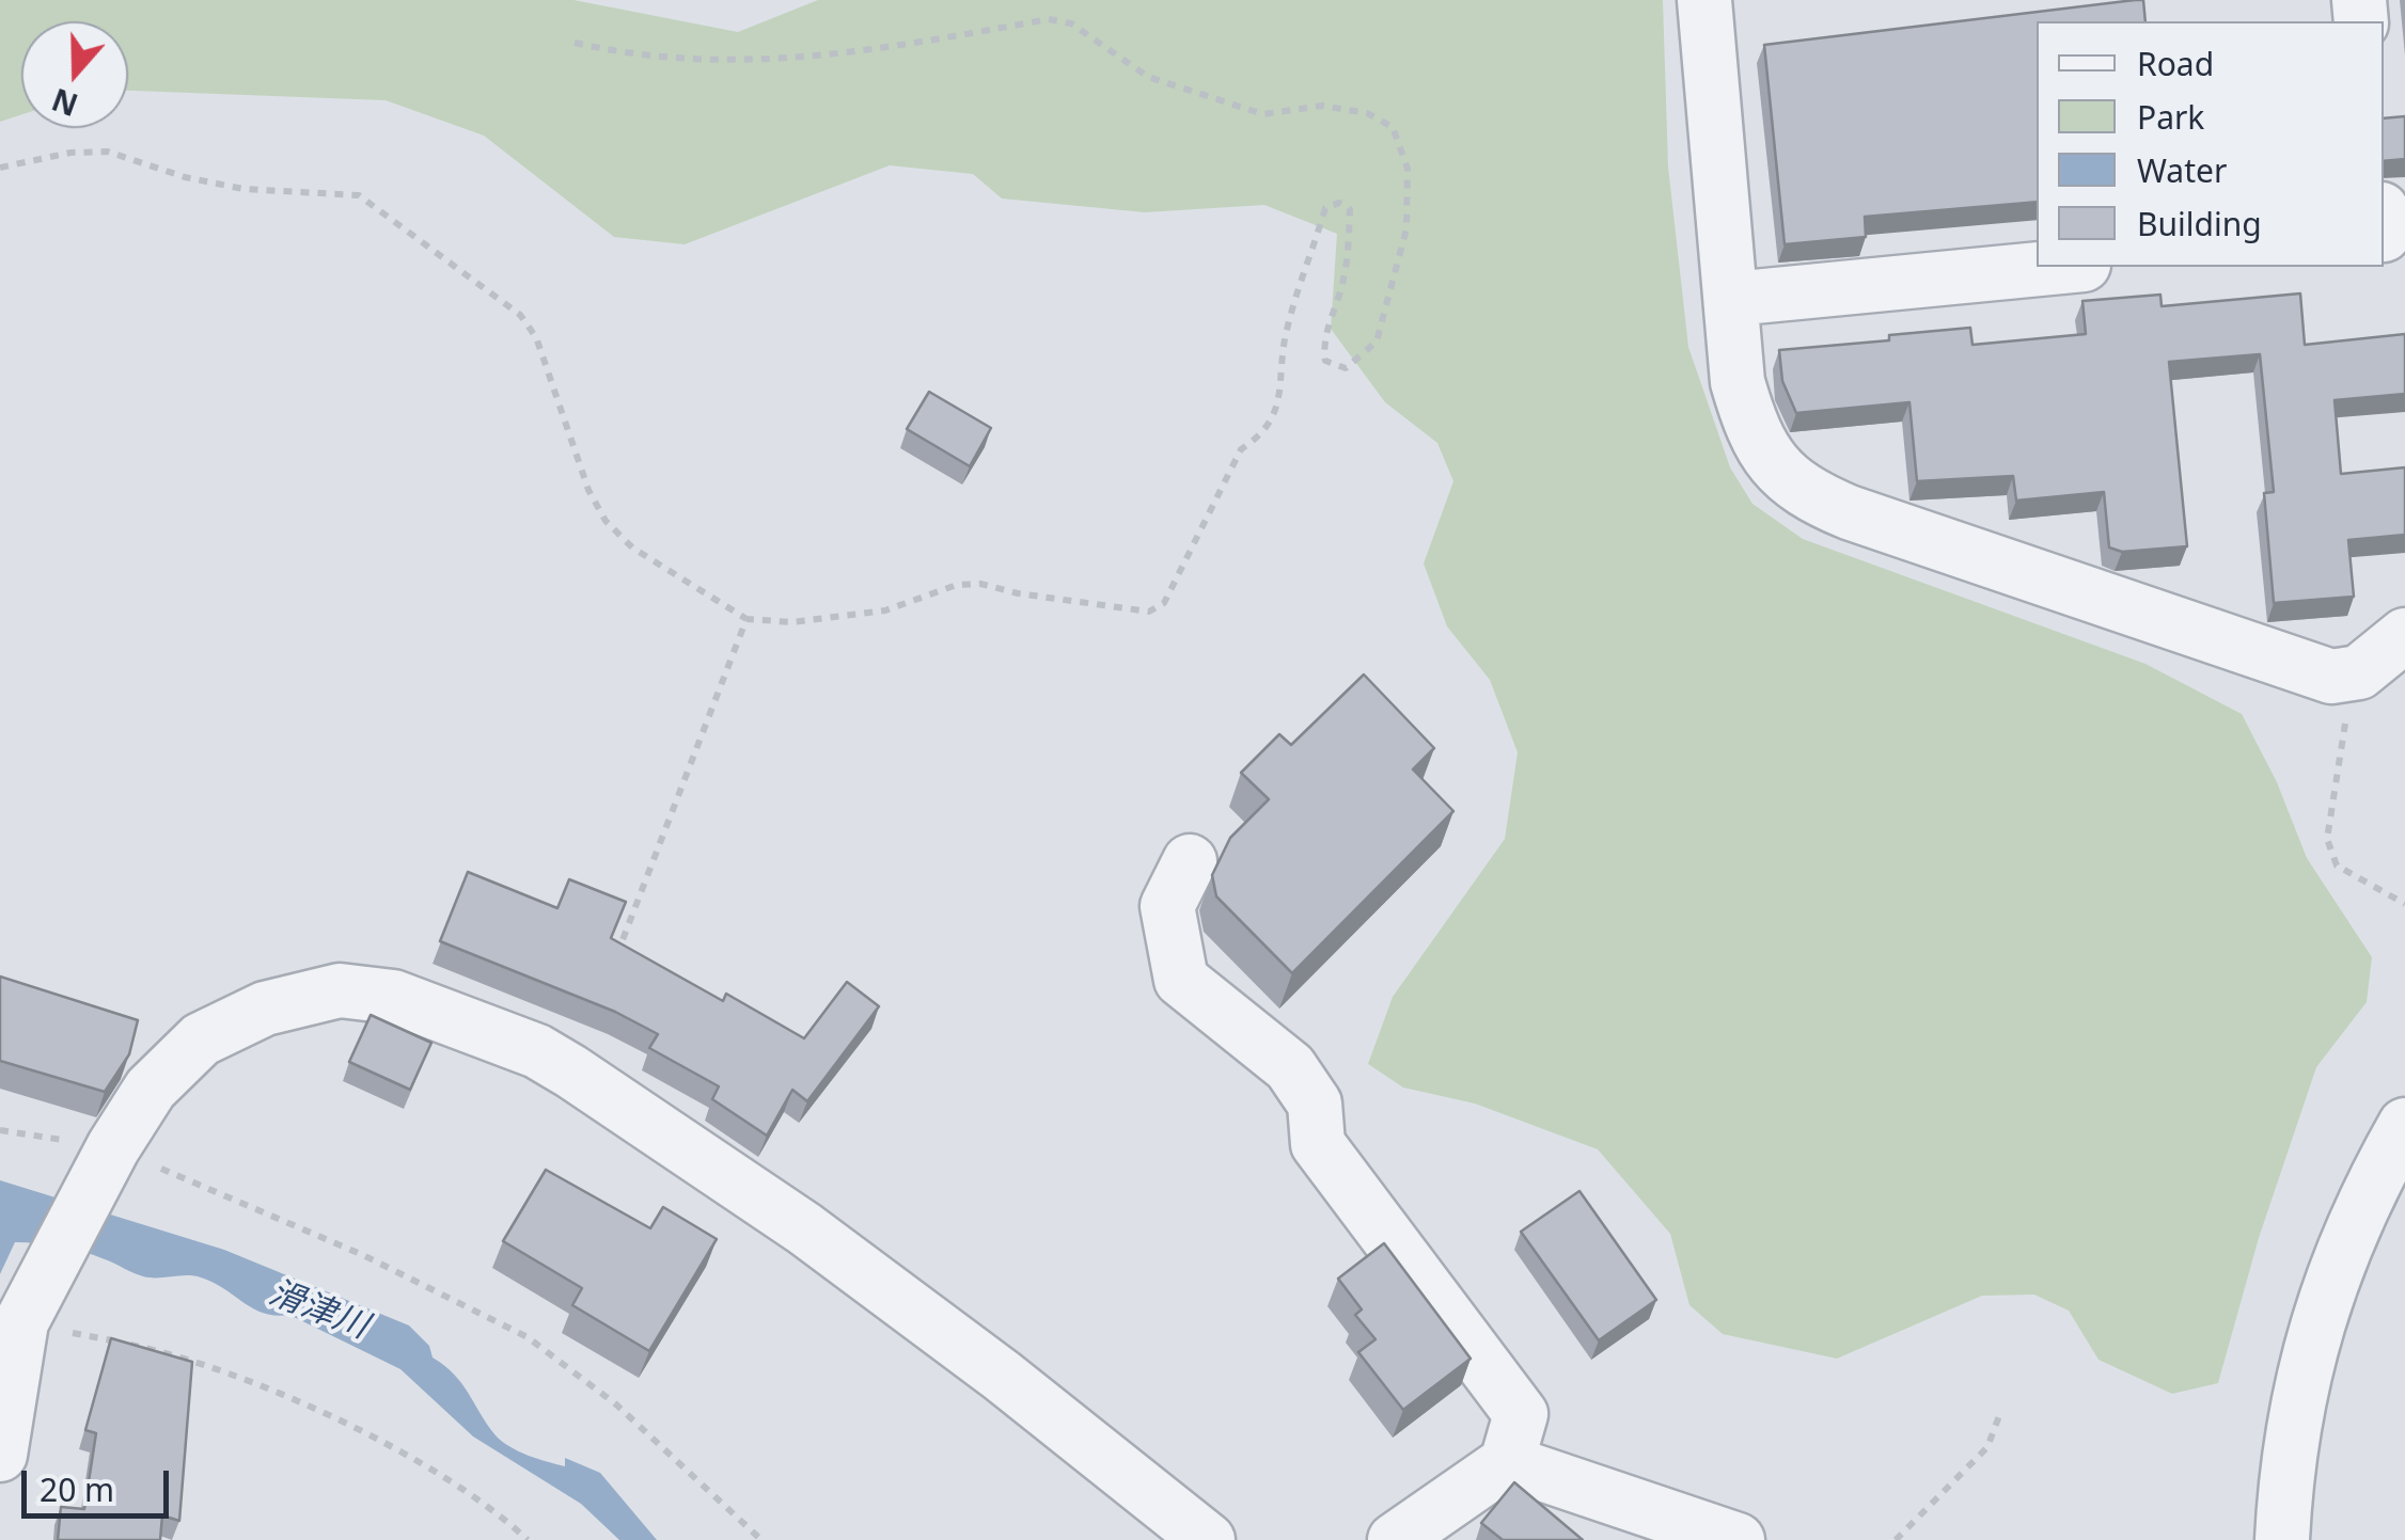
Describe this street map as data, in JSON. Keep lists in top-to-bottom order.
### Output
{
  "water": ["滑津川"],
  "legend": [
    "Road",
    "Park",
    "Water",
    "Building"
  ],
  "scale_bar": "20 m",
  "north": "bottom"
}
